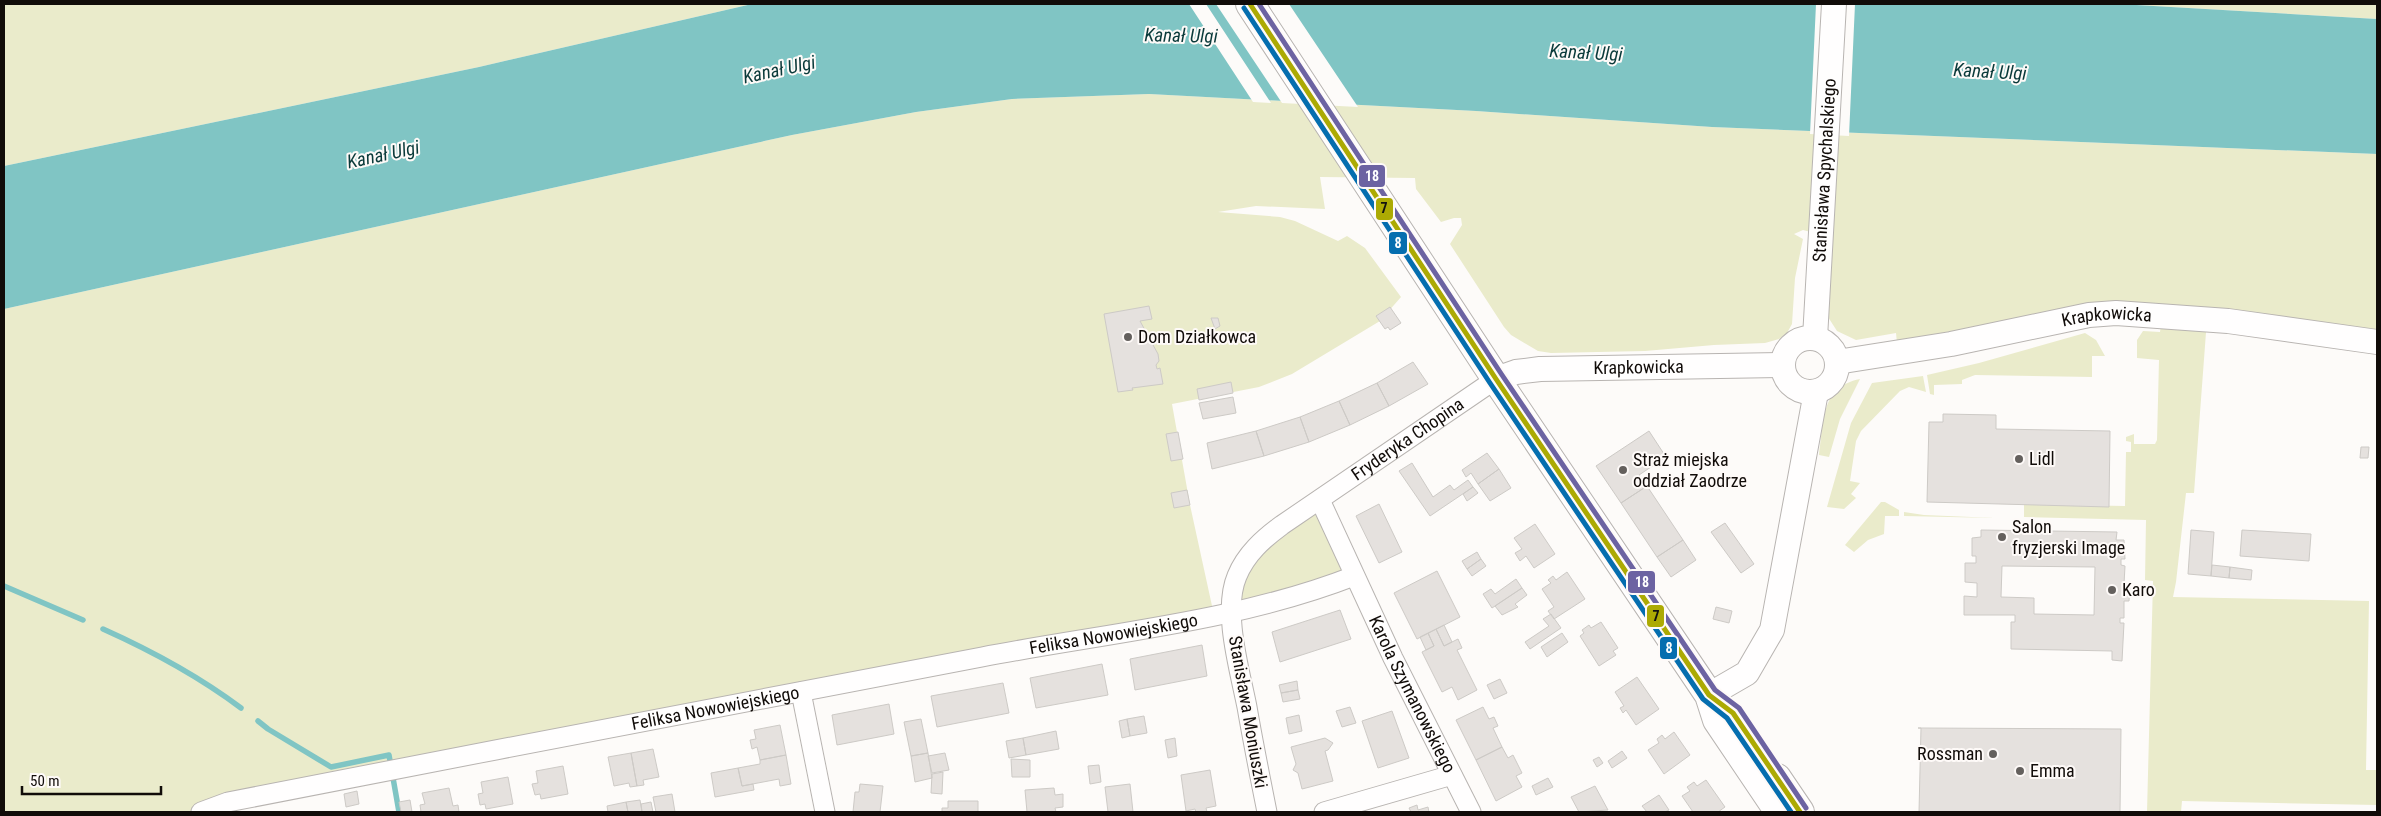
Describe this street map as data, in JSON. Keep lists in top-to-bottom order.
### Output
{
  "streets": {
    "street": [
      "Stanisława Spychalskiego",
      "Krapkowicka",
      "Fryderyka Chopina",
      "Feliksa Nowowiejskiego",
      "Karola Szymanowskiego",
      "Stanisława Moniuszki"
    ]
  },
  "crossings": [
    ["Stanisława Spychalskiego", "Krapkowicka"],
    ["Krapkowicka", "Fryderyka Chopina"],
    ["Fryderyka Chopina", "Feliksa Nowowiejskiego"],
    ["Fryderyka Chopina", "Karola Szymanowskiego"],
    ["Fryderyka Chopina", "Stanisława Moniuszki"],
    ["Feliksa Nowowiejskiego", "Karola Szymanowskiego"],
    ["Feliksa Nowowiejskiego", "Stanisława Moniuszki"]
  ],
  "water": ["Kanał Ulgi"],
  "places": [
    "Dom Działkowca",
    "Lidl",
    "Straż miejska oddział Zaodrze",
    "Salon fryzjerski Image",
    "Karo",
    "Rossman",
    "Emma"
  ],
  "lines": ["transit line 7", "transit line 18", "transit line 8"],
  "scale_bar": "50 m"
}
